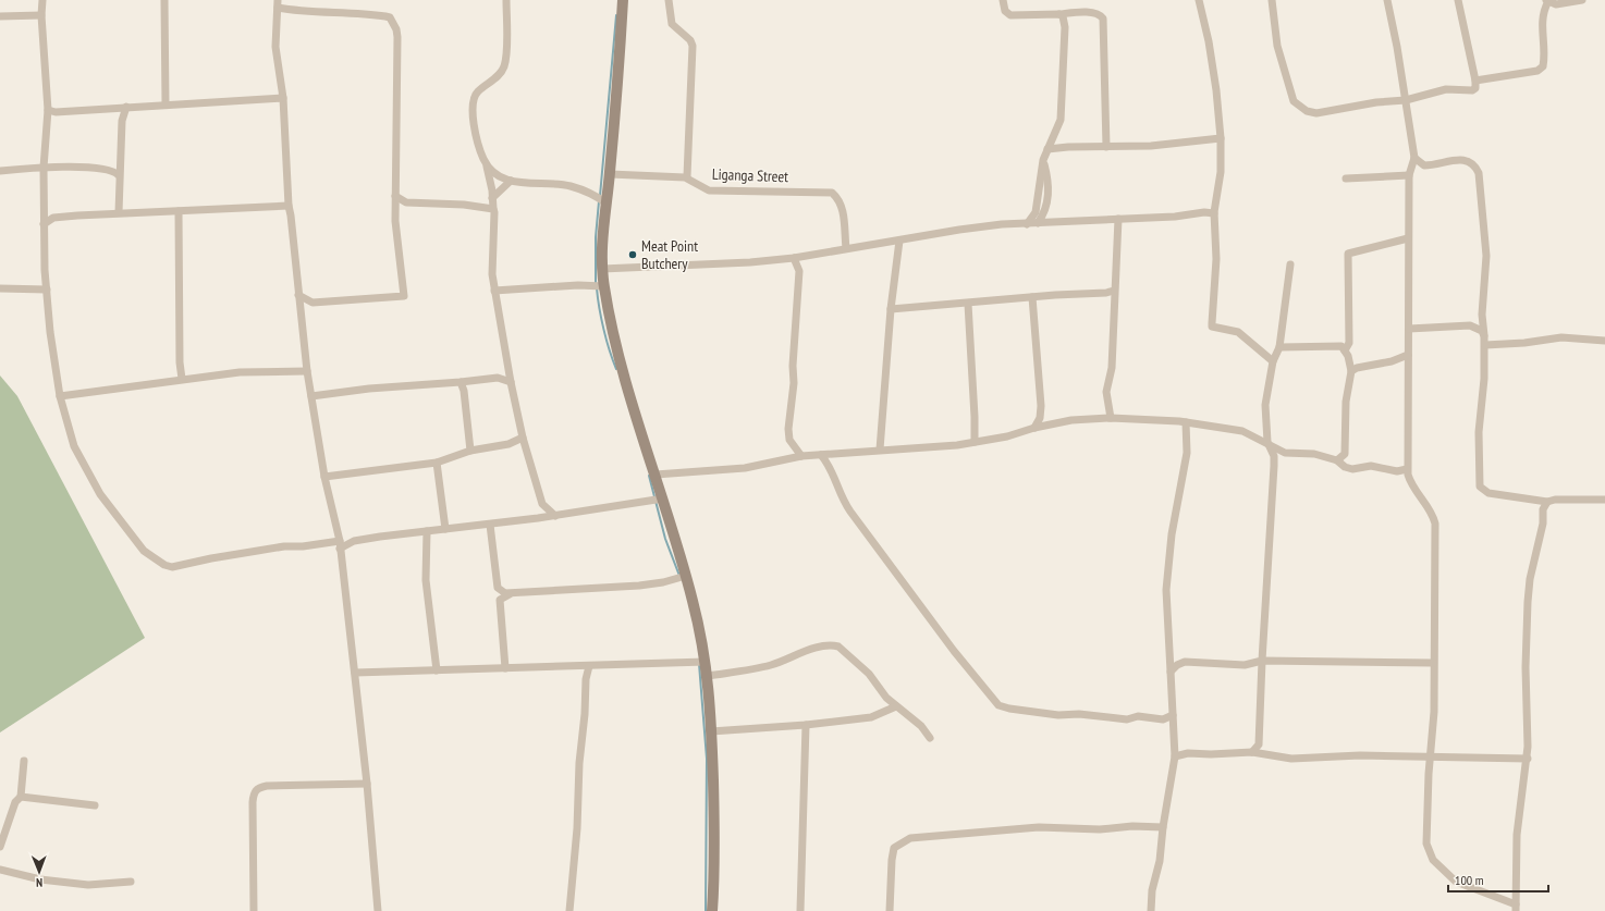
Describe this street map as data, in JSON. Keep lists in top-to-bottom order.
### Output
{
  "streets": {
    "street": ["Liganga Street"]
  },
  "places": ["Meat Point Butchery"],
  "scale_bar": "100 m",
  "north": "bottom"
}
